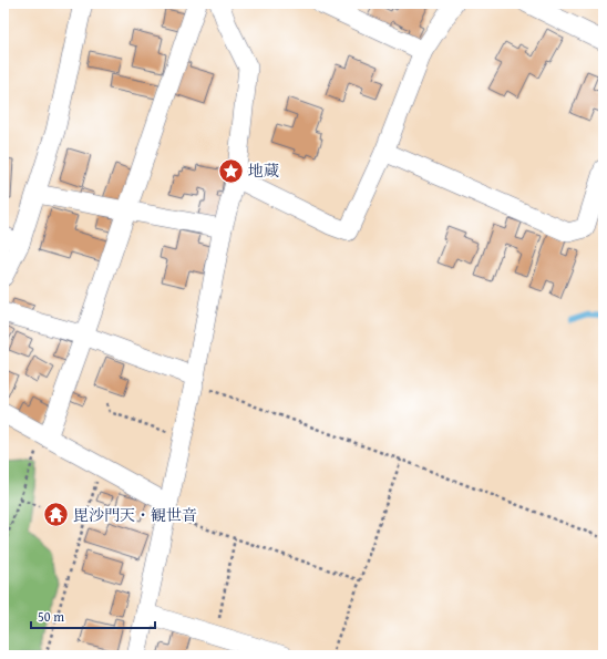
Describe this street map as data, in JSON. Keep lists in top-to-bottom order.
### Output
{
  "places": {
    "place": ["地蔵"],
    "temple": ["毘沙門天・観世音"]
  },
  "scale_bar": "50 m"
}
